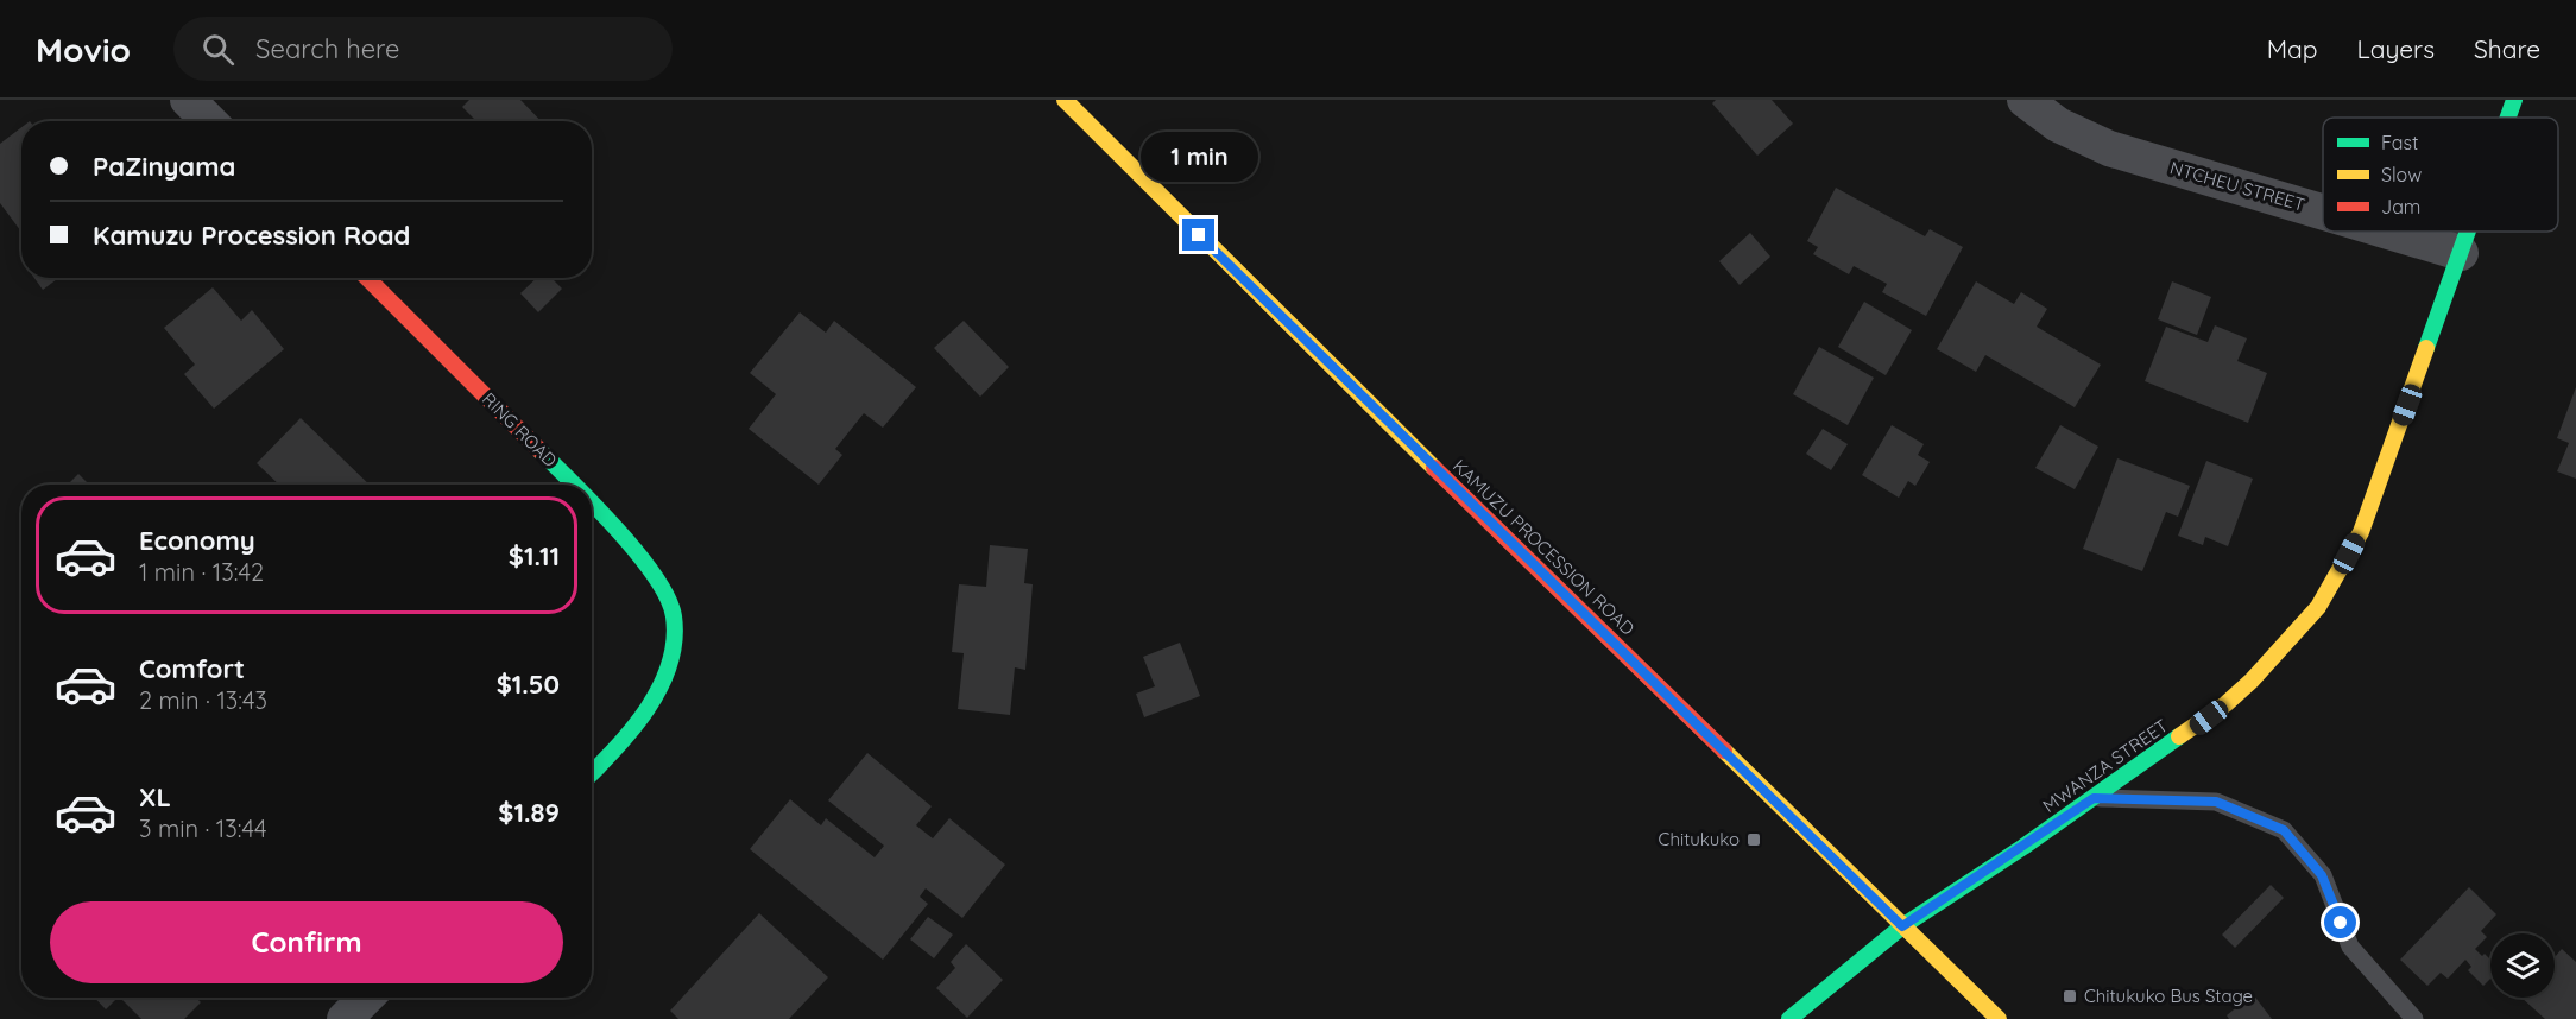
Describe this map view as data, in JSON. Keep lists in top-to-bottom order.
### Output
{
  "streets": {
    "main road": ["RING ROAD", "KAMUZU PROCESSION ROAD", "MWANZA STREET"],
    "street": ["NTCHEU STREET"]
  },
  "crossings": [
    ["NTCHEU STREET", "MWANZA STREET"],
    ["KAMUZU PROCESSION ROAD", "MWANZA STREET"]
  ],
  "places": {
    "transit": ["Chitukuko", "Chitukuko Bus Stage"]
  },
  "legend": ["Fast", "Slow", "Jam"],
  "page": {
    "header": "Movio",
    "search": "Search here",
    "nav": ["Map", "Layers", "Share"],
    "banner": ["PaZinyama", "Kamuzu Procession Road"],
    "bubble": "1 min",
    "list": [
      {
        "name": "Economy",
        "note": "1 min · 13:42",
        "value": "$1.11"
      },
      {
        "name": "Comfort",
        "note": "2 min · 13:43",
        "value": "$1.50"
      },
      {
        "name": "XL",
        "note": "3 min · 13:44",
        "value": "$1.89"
      }
    ],
    "buttons": "Confirm"
  }
}
